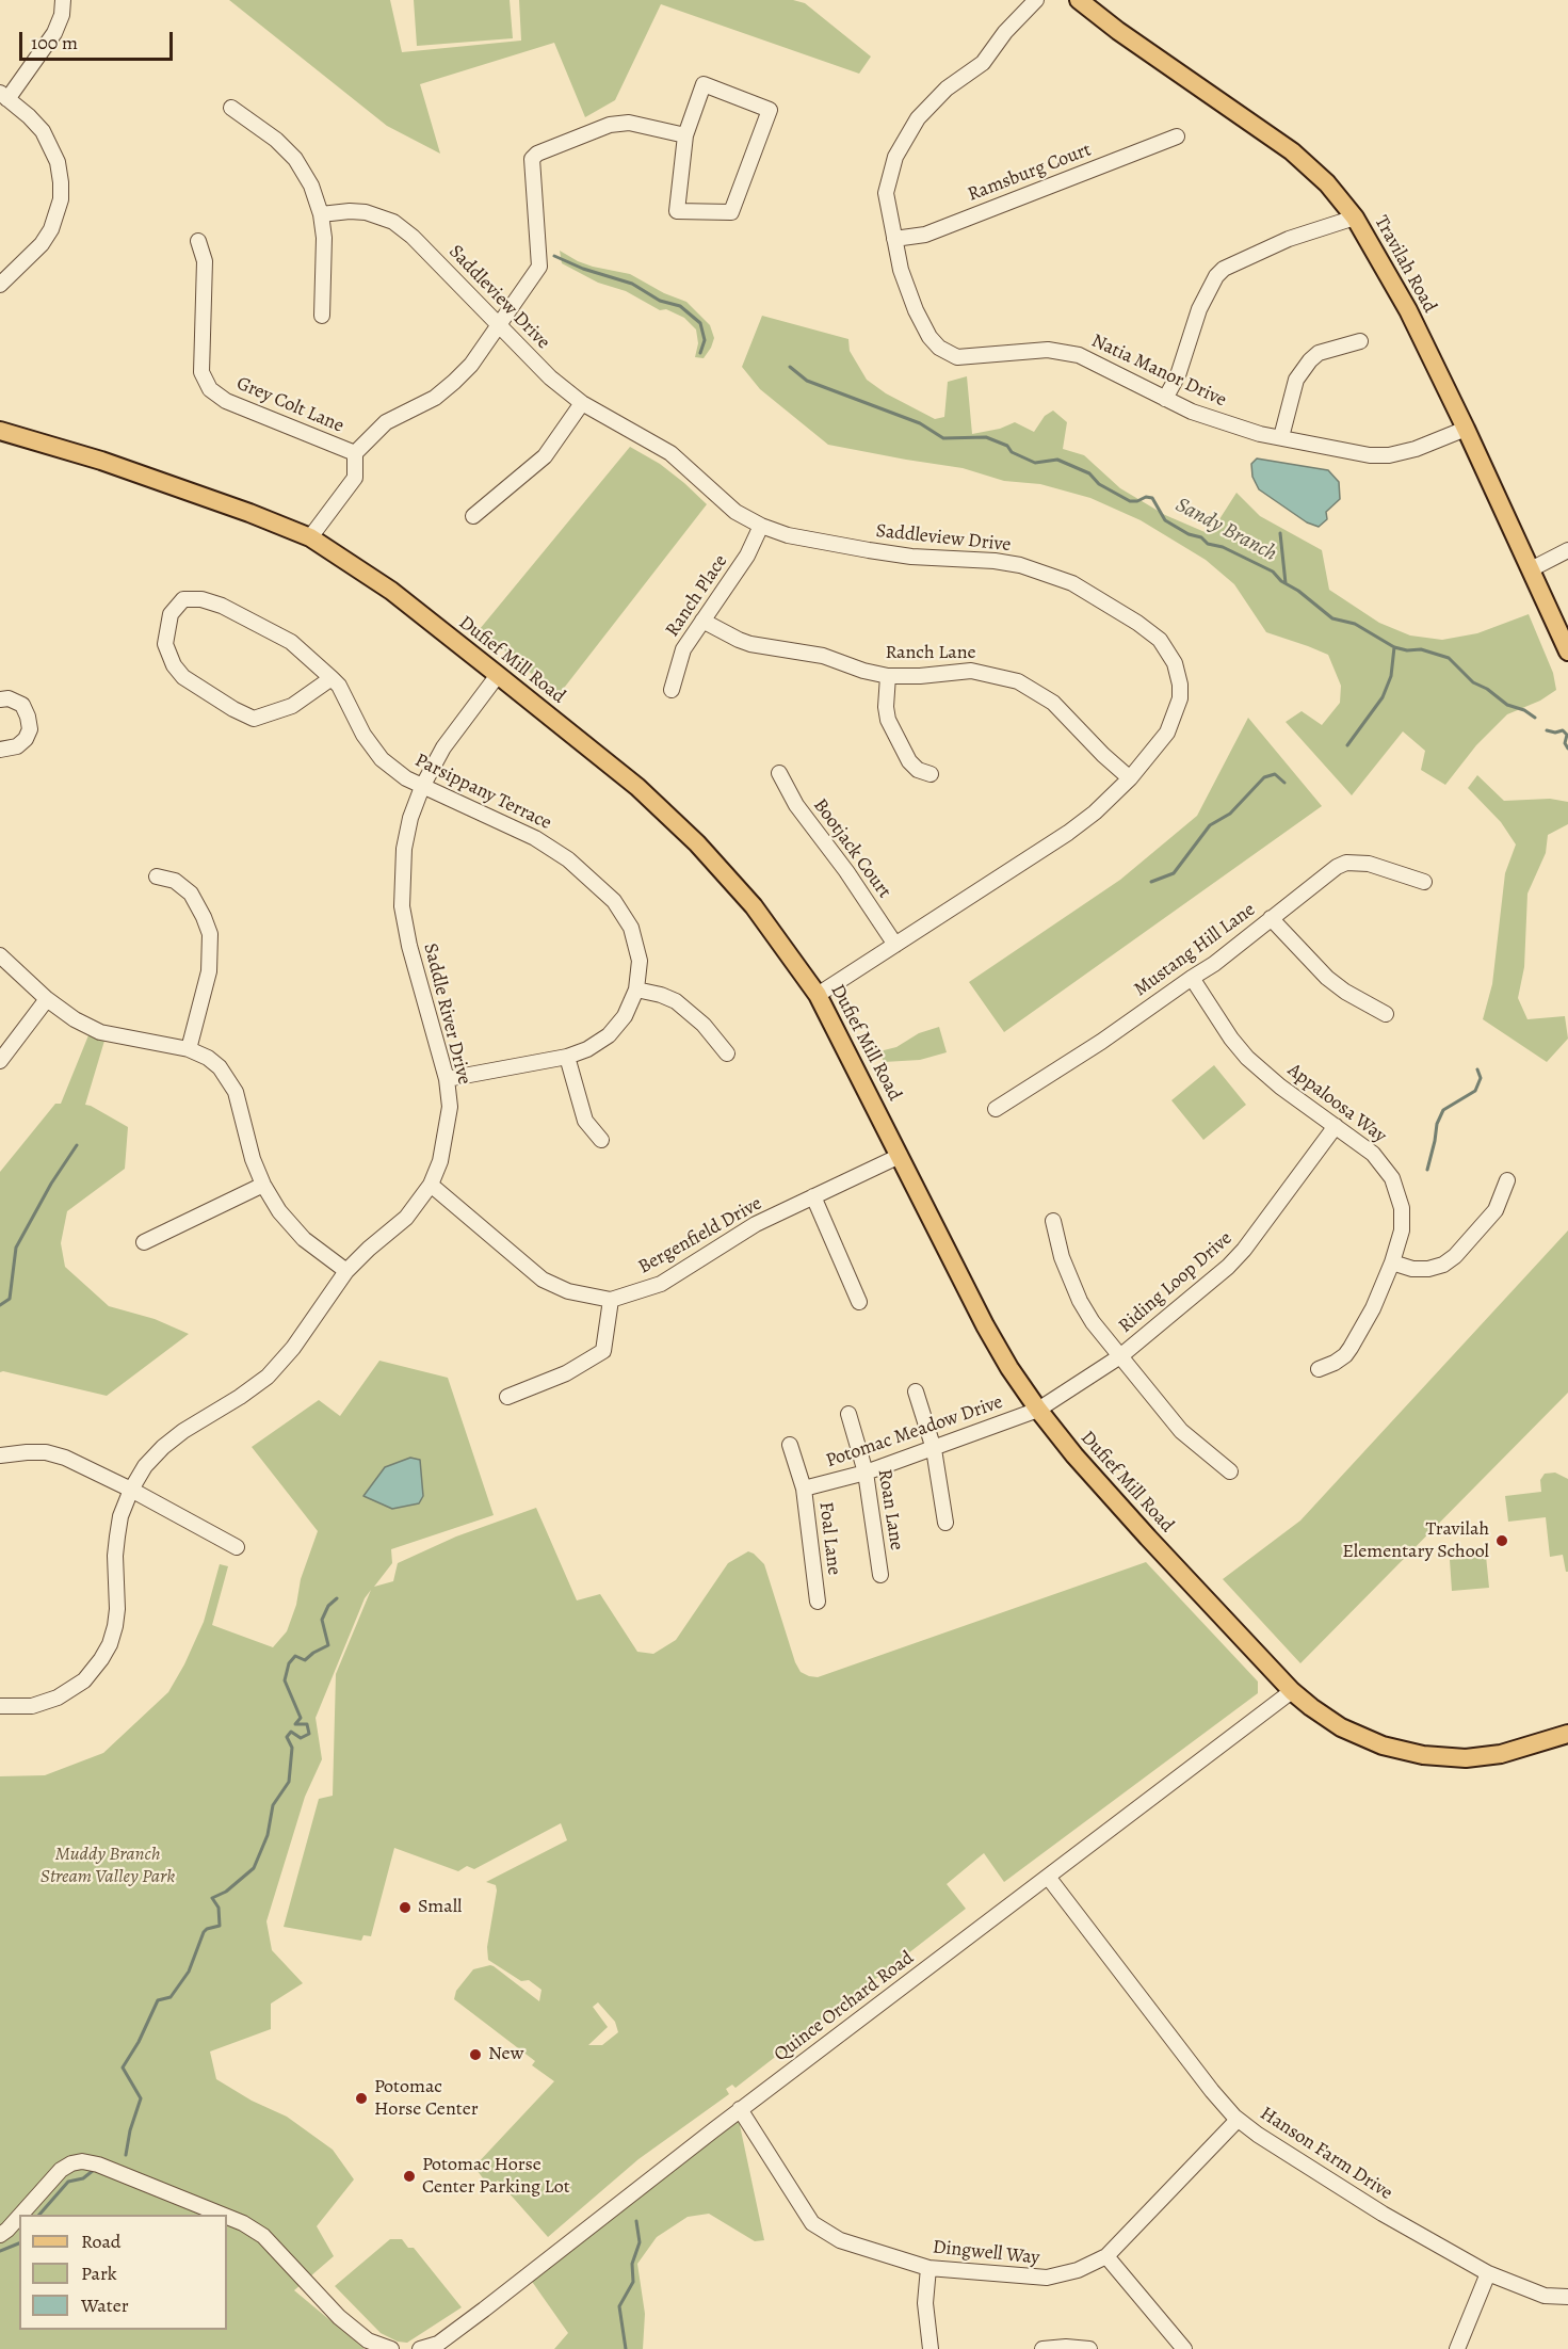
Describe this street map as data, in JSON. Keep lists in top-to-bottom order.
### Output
{
  "streets": {
    "main road": ["Travilah Road", "Dufief Mill Road"],
    "street": [
      "Ramsburg Court",
      "Saddleview Drive",
      "Natia Manor Drive",
      "Grey Colt Lane",
      "Ranch Place",
      "Ranch Lane",
      "Parsippany Terrace",
      "Bootjack Court",
      "Mustang Hill Lane",
      "Saddle River Drive",
      "Appaloosa Way",
      "Bergenfield Drive",
      "Riding Loop Drive",
      "Potomac Meadow Drive",
      "Roan Lane",
      "Foal Lane",
      "Quince Orchard Road",
      "Hanson Farm Drive",
      "Dingwell Way"
    ]
  },
  "crossings": [
    ["Ramsburg Court", "Natia Manor Drive"],
    ["Travilah Road", "Natia Manor Drive"],
    ["Saddleview Drive", "Ranch Place"],
    ["Saddleview Drive", "Ranch Lane"],
    ["Saddleview Drive", "Dufief Mill Road"],
    ["Saddleview Drive", "Bootjack Court"],
    ["Ranch Place", "Ranch Lane"],
    ["Dufief Mill Road", "Saddle River Drive"],
    ["Dufief Mill Road", "Bergenfield Drive"],
    ["Dufief Mill Road", "Riding Loop Drive"],
    ["Dufief Mill Road", "Potomac Meadow Drive"],
    ["Dufief Mill Road", "Quince Orchard Road"],
    ["Parsippany Terrace", "Saddle River Drive"],
    ["Mustang Hill Lane", "Appaloosa Way"],
    ["Saddle River Drive", "Bergenfield Drive"],
    ["Appaloosa Way", "Riding Loop Drive"],
    ["Riding Loop Drive", "Potomac Meadow Drive"],
    ["Potomac Meadow Drive", "Roan Lane"],
    ["Potomac Meadow Drive", "Foal Lane"],
    ["Quince Orchard Road", "Hanson Farm Drive"],
    ["Quince Orchard Road", "Dingwell Way"],
    ["Hanson Farm Drive", "Dingwell Way"]
  ],
  "water": ["Sandy Branch"],
  "parks": ["Muddy Branch Stream Valley Park"],
  "places": [
    "Travilah Elementary School",
    "Small",
    "New",
    "Potomac Horse Center",
    "Potomac Horse Center Parking Lot"
  ],
  "legend": ["Road", "Park", "Water"],
  "scale_bar": "100 m"
}
